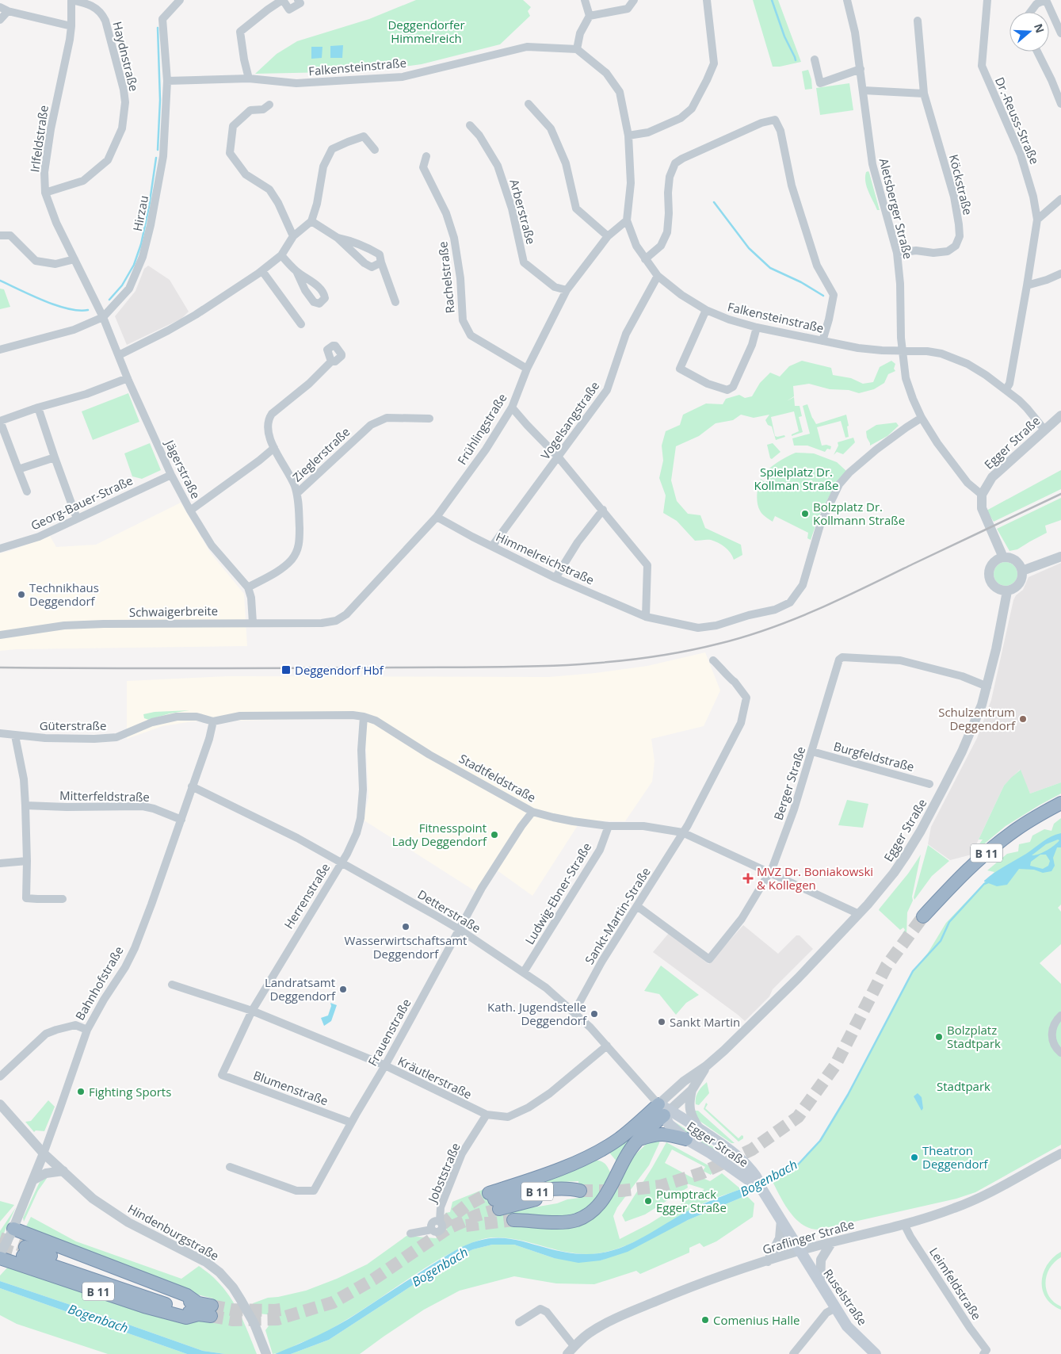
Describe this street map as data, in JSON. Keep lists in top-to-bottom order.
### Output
{
  "streets": {
    "highway": ["B 11"],
    "main road": ["Egger Straße", "Ruselstraße"],
    "street": [
      "Haydnstraße",
      "Falkensteinstraße",
      "Dr.-Reuss-Straße",
      "Irlfeldstraße",
      "Köckstraße",
      "Aletsberger Straße",
      "Arberstraße",
      "Hirzau",
      "Rachelstraße",
      "Vogelsangstraße",
      "Frühlingstraße",
      "Zieglerstraße",
      "Jägerstraße",
      "Georg-Bauer-Straße",
      "Himmelreichstraße",
      "Schwaigerbreite",
      "Güterstraße",
      "Burgfeldstraße",
      "Stadtfeldstraße",
      "Berger Straße",
      "Mitterfeldstraße",
      "Ludwig-Ebner-Straße",
      "Herrenstraße",
      "Detterstraße",
      "Sankt-Martin-Straße",
      "Bahnhofstraße",
      "Frauenstraße",
      "Kräutlerstraße",
      "Blumenstraße",
      "Jobststraße",
      "Hindenburgstraße",
      "Graflinger Straße",
      "Leimfeldstraße"
    ]
  },
  "crossings": [
    ["Haydnstraße", "Irlfeldstraße"],
    ["Falkensteinstraße", "Dr.-Reuss-Straße"],
    ["Falkensteinstraße", "Aletsberger Straße"],
    ["Falkensteinstraße", "Hirzau"],
    ["Falkensteinstraße", "Vogelsangstraße"],
    ["Falkensteinstraße", "Frühlingstraße"],
    ["Falkensteinstraße", "Egger Straße"],
    ["Irlfeldstraße", "Hirzau"],
    ["Irlfeldstraße", "Jägerstraße"],
    ["Köckstraße", "Aletsberger Straße"],
    ["Aletsberger Straße", "Egger Straße"],
    ["Aletsberger Straße", "Himmelreichstraße"],
    ["Arberstraße", "Frühlingstraße"],
    ["Hirzau", "Jägerstraße"],
    ["Rachelstraße", "Frühlingstraße"],
    ["Vogelsangstraße", "Himmelreichstraße"],
    ["Frühlingstraße", "Himmelreichstraße"],
    ["Frühlingstraße", "Schwaigerbreite"],
    ["Egger Straße", "Stadtfeldstraße"],
    ["Egger Straße", "Berger Straße"],
    ["Egger Straße", "Detterstraße"],
    ["Egger Straße", "Graflinger Straße"],
    ["Egger Straße", "Ruselstraße"],
    ["Zieglerstraße", "Jägerstraße"],
    ["Jägerstraße", "Georg-Bauer-Straße"],
    ["Jägerstraße", "Schwaigerbreite"],
    ["Güterstraße", "Stadtfeldstraße"],
    ["Güterstraße", "Bahnhofstraße"],
    ["Burgfeldstraße", "Berger Straße"],
    ["Stadtfeldstraße", "Berger Straße"],
    ["Stadtfeldstraße", "Ludwig-Ebner-Straße"],
    ["Stadtfeldstraße", "Herrenstraße"],
    ["Stadtfeldstraße", "Sankt-Martin-Straße"],
    ["Stadtfeldstraße", "Bahnhofstraße"],
    ["Stadtfeldstraße", "Frauenstraße"],
    ["Berger Straße", "Sankt-Martin-Straße"],
    ["Mitterfeldstraße", "Bahnhofstraße"],
    ["B 11", "Bahnhofstraße"],
    ["Ludwig-Ebner-Straße", "Detterstraße"],
    ["Herrenstraße", "Detterstraße"],
    ["Herrenstraße", "Kräutlerstraße"],
    ["Herrenstraße", "Blumenstraße"],
    ["Detterstraße", "Sankt-Martin-Straße"],
    ["Detterstraße", "Bahnhofstraße"],
    ["Detterstraße", "Frauenstraße"],
    ["Detterstraße", "Kräutlerstraße"],
    ["Bahnhofstraße", "Hindenburgstraße"],
    ["Frauenstraße", "Kräutlerstraße"],
    ["Frauenstraße", "Blumenstraße"],
    ["Kräutlerstraße", "Jobststraße"],
    ["Graflinger Straße", "Leimfeldstraße"],
    ["Graflinger Straße", "Ruselstraße"]
  ],
  "water": ["Bogenbach"],
  "parks": ["Deggendorfer Himmelreich", "Spielplatz Dr. Kollman Straße", "Stadtpark"],
  "places": {
    "other": [
      "Bolzplatz Dr. Kollmann Straße",
      "Technikhaus Deggendorf",
      "Schulzentrum Deggendorf",
      "Fitnesspoint Lady Deggendorf",
      "Wasserwirtschaftsamt Deggendorf",
      "Landratsamt Deggendorf",
      "Kath. Jugendstelle Deggendorf",
      "Sankt Martin",
      "Bolzplatz Stadtpark",
      "Fighting Sports",
      "Theatron Deggendorf",
      "Pumptrack Egger Straße",
      "Comenius Halle"
    ],
    "transit": ["Deggendorf Hbf"],
    "health": ["MVZ Dr. Boniakowski & Kollegen"]
  },
  "north": "right"
}
